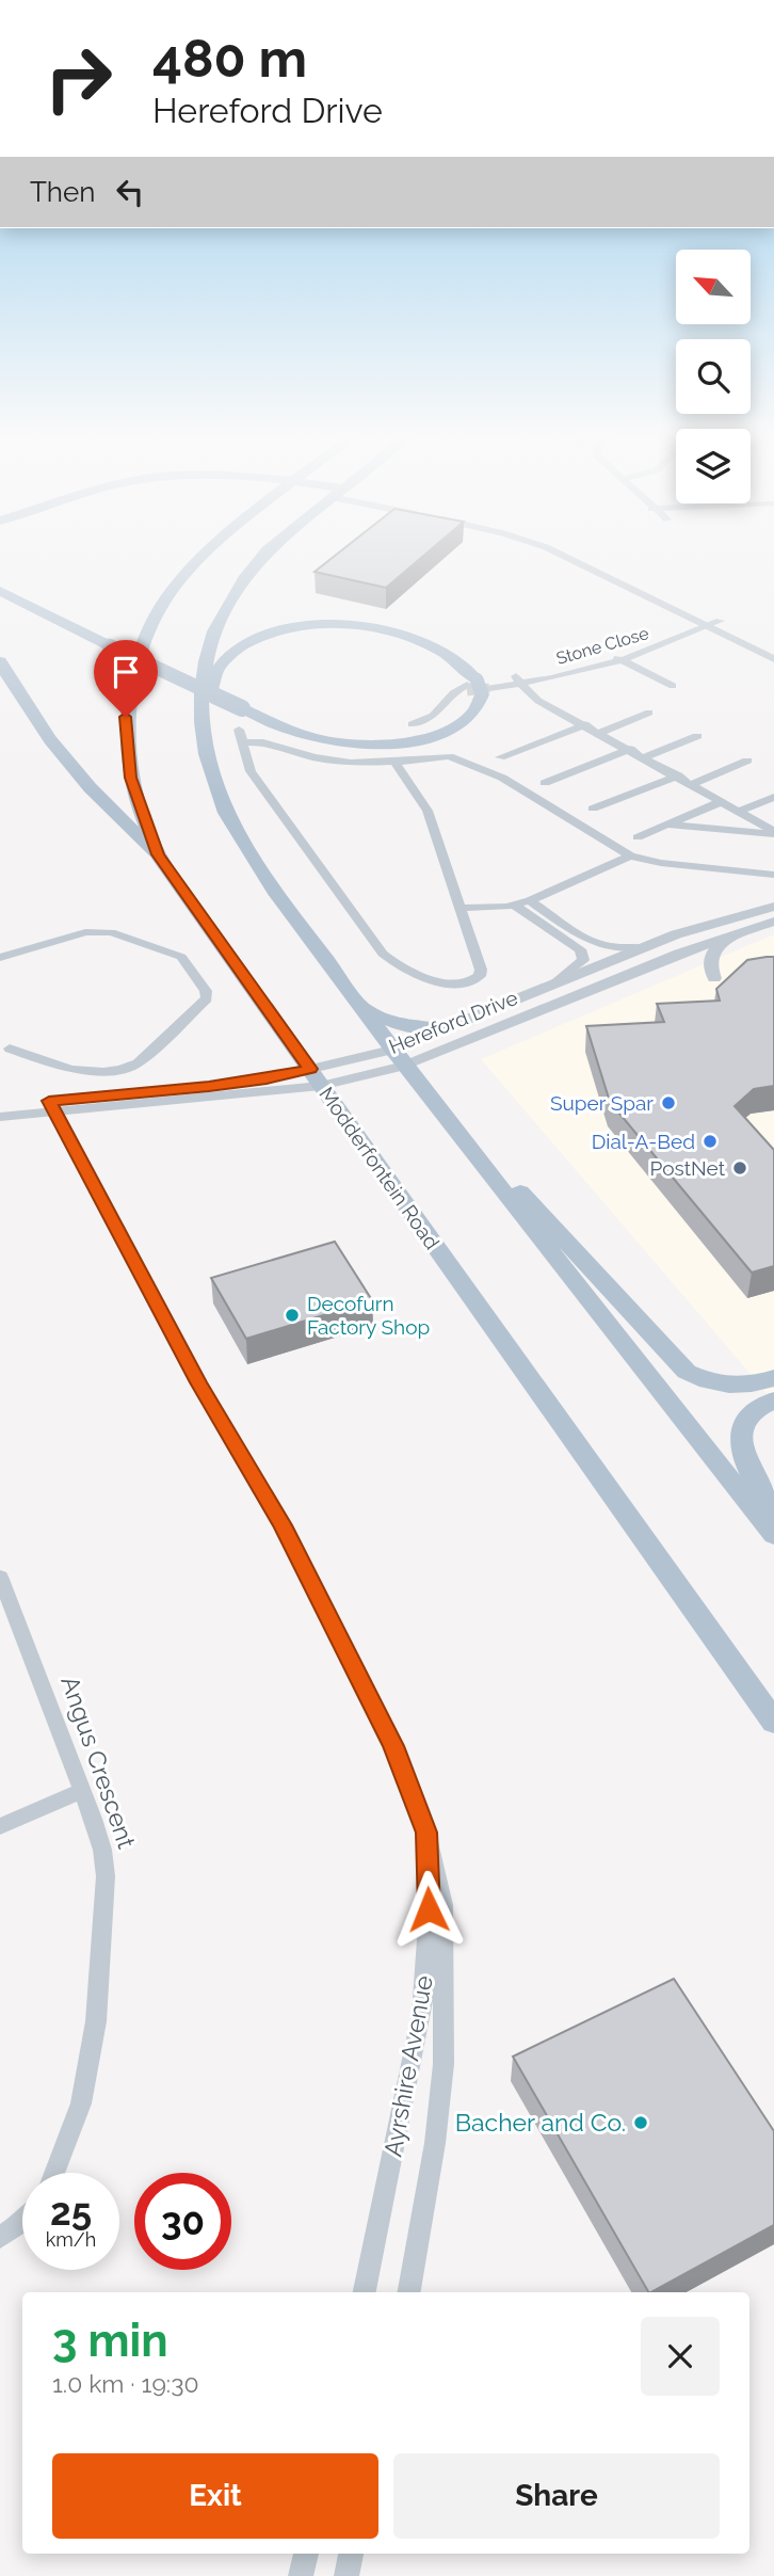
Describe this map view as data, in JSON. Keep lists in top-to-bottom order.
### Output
{
  "streets": {
    "main road": ["Modderfontein Road"],
    "street": [
      "Stone Close",
      "Hereford Drive",
      "Angus Crescent",
      "Ayrshire Avenue"
    ]
  },
  "crossings": [
    ["Hereford Drive", "Modderfontein Road"],
    ["Hereford Drive", "Ayrshire Avenue"]
  ],
  "places": [
    "Super Spar",
    "Dial-A-Bed",
    "PostNet",
    "Decofurn Factory Shop",
    "Bacher and Co."
  ],
  "north": "top left",
  "page": {
    "turn": ["480 m", "Hereford Drive"],
    "then": "Then",
    "speed": "25 km/h",
    "limit": "30",
    "heading": ["3 min", "1.0 km · 19:30"],
    "buttons": ["Exit", "Share"]
  }
}
